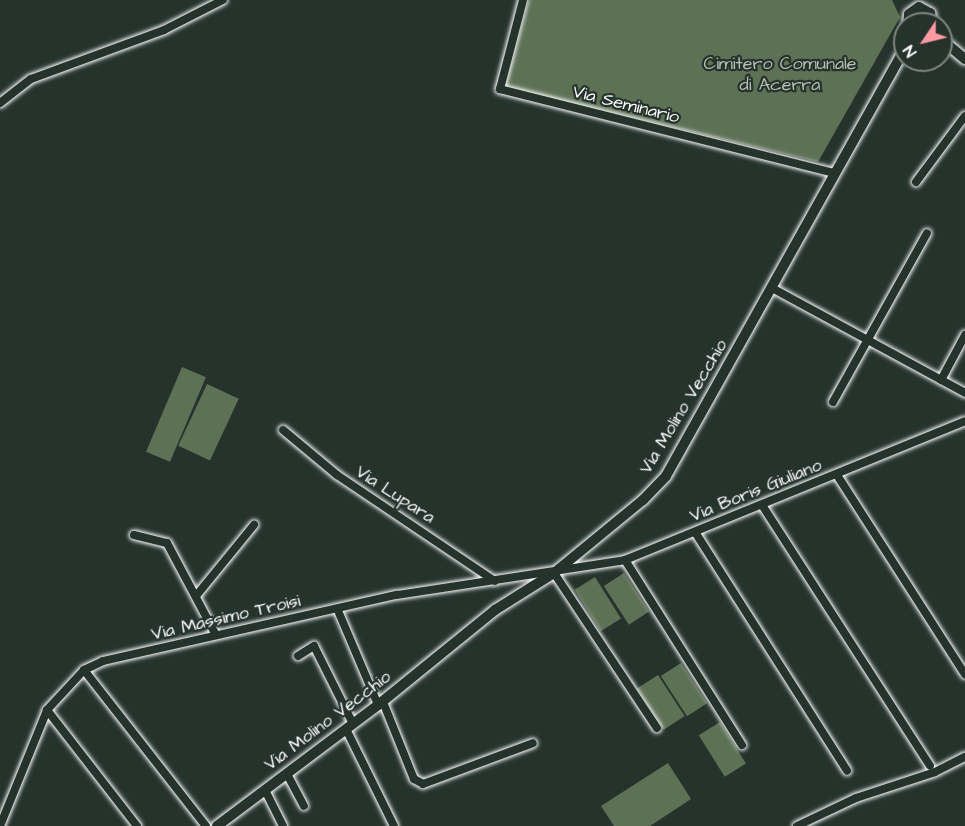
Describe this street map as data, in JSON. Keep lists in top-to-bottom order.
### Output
{
  "streets": {
    "street": [
      "Via Seminario",
      "Via Molino Vecchio",
      "Via Boris Giuliano",
      "Via Lupara",
      "Via Massimo Troisi"
    ]
  },
  "crossings": [
    ["Via Seminario", "Via Molino Vecchio"],
    ["Via Molino Vecchio", "Via Boris Giuliano"],
    ["Via Molino Vecchio", "Via Massimo Troisi"],
    ["Via Boris Giuliano", "Via Massimo Troisi"],
    ["Via Lupara", "Via Massimo Troisi"]
  ],
  "parks": ["Cimitero Comunale di Acerra"],
  "north": "bottom left"
}
